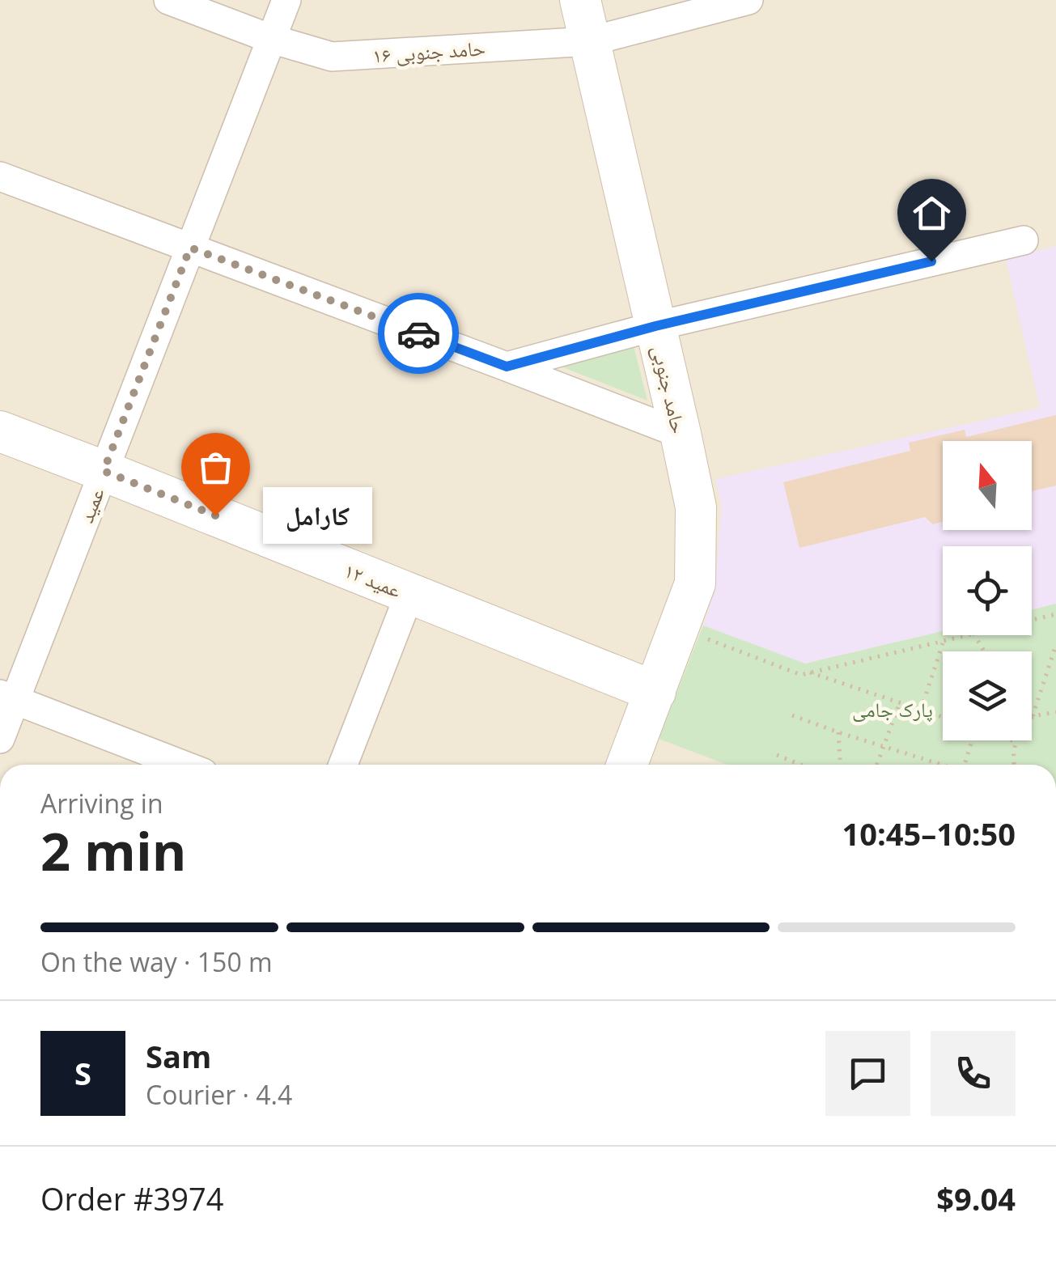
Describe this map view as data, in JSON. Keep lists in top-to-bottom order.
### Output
{
  "streets": {
    "street": [
      "حامد جنوبی ۱۶",
      "حامد جنوبی",
      "عمید",
      "عمید ۱۲"
    ]
  },
  "crossings": [
    ["حامد جنوبی ۱۶", "حامد جنوبی"],
    ["حامد جنوبی ۱۶", "عمید"],
    ["حامد جنوبی", "عمید ۱۲"],
    ["عمید", "عمید ۱۲"]
  ],
  "parks": ["پارک جامی"],
  "places": ["کارامل"],
  "north": "top",
  "page": {
    "bubble": "کارامل",
    "heading": ["2 min", "Arriving in", "10:45–10:50"],
    "panel": [
      "Sam",
      "Courier · 4.4",
      "Order #3974",
      "$9.04"
    ],
    "bar": "On the way · 150 m",
    "round": "S"
  }
}
